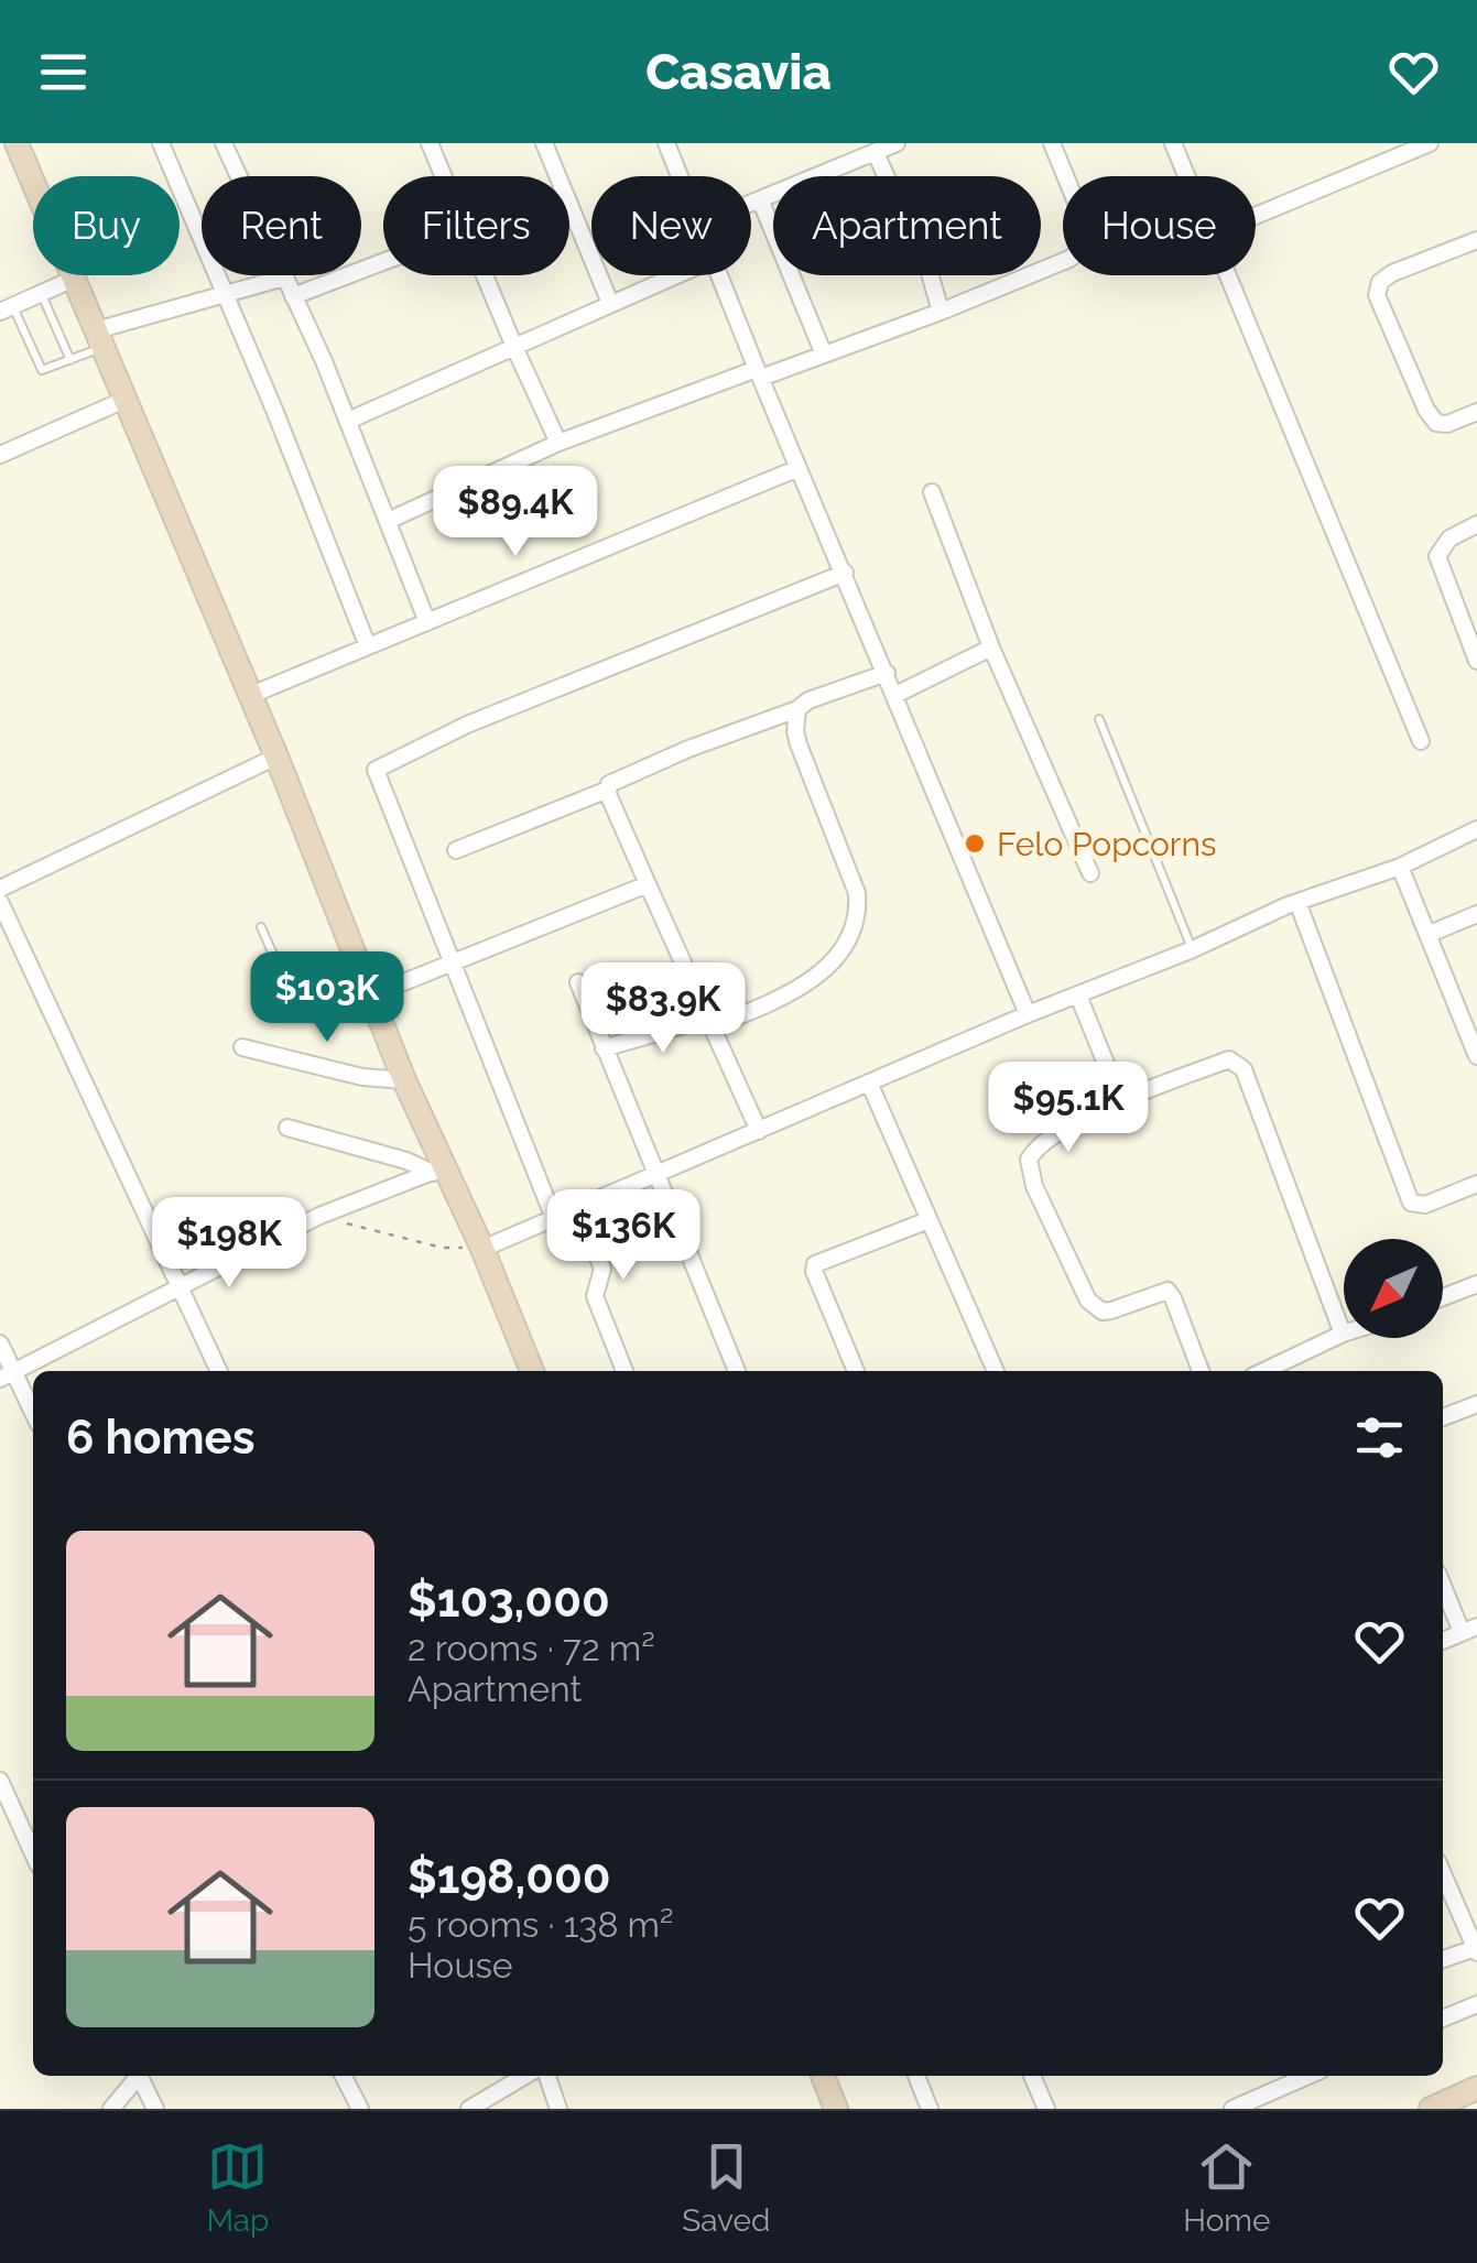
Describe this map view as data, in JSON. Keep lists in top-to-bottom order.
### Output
{
  "places": ["Felo Popcorns"],
  "north": "bottom left",
  "page": {
    "header": "Casavia",
    "chip": [
      "Buy",
      "Rent",
      "Filters",
      "New",
      "Apartment",
      "House"
    ],
    "price": [
      "$89.4K",
      "$103K",
      "$83.9K",
      "$95.1K",
      "$136K",
      "$198K"
    ],
    "heading": "6 homes",
    "list": [
      {
        "name": "$103,000",
        "note": "2 rooms · 72 m² · Apartment"
      },
      {
        "name": "$198,000",
        "note": "5 rooms · 138 m² · House"
      }
    ],
    "tabs": ["Map", "Saved", "Home"]
  }
}
